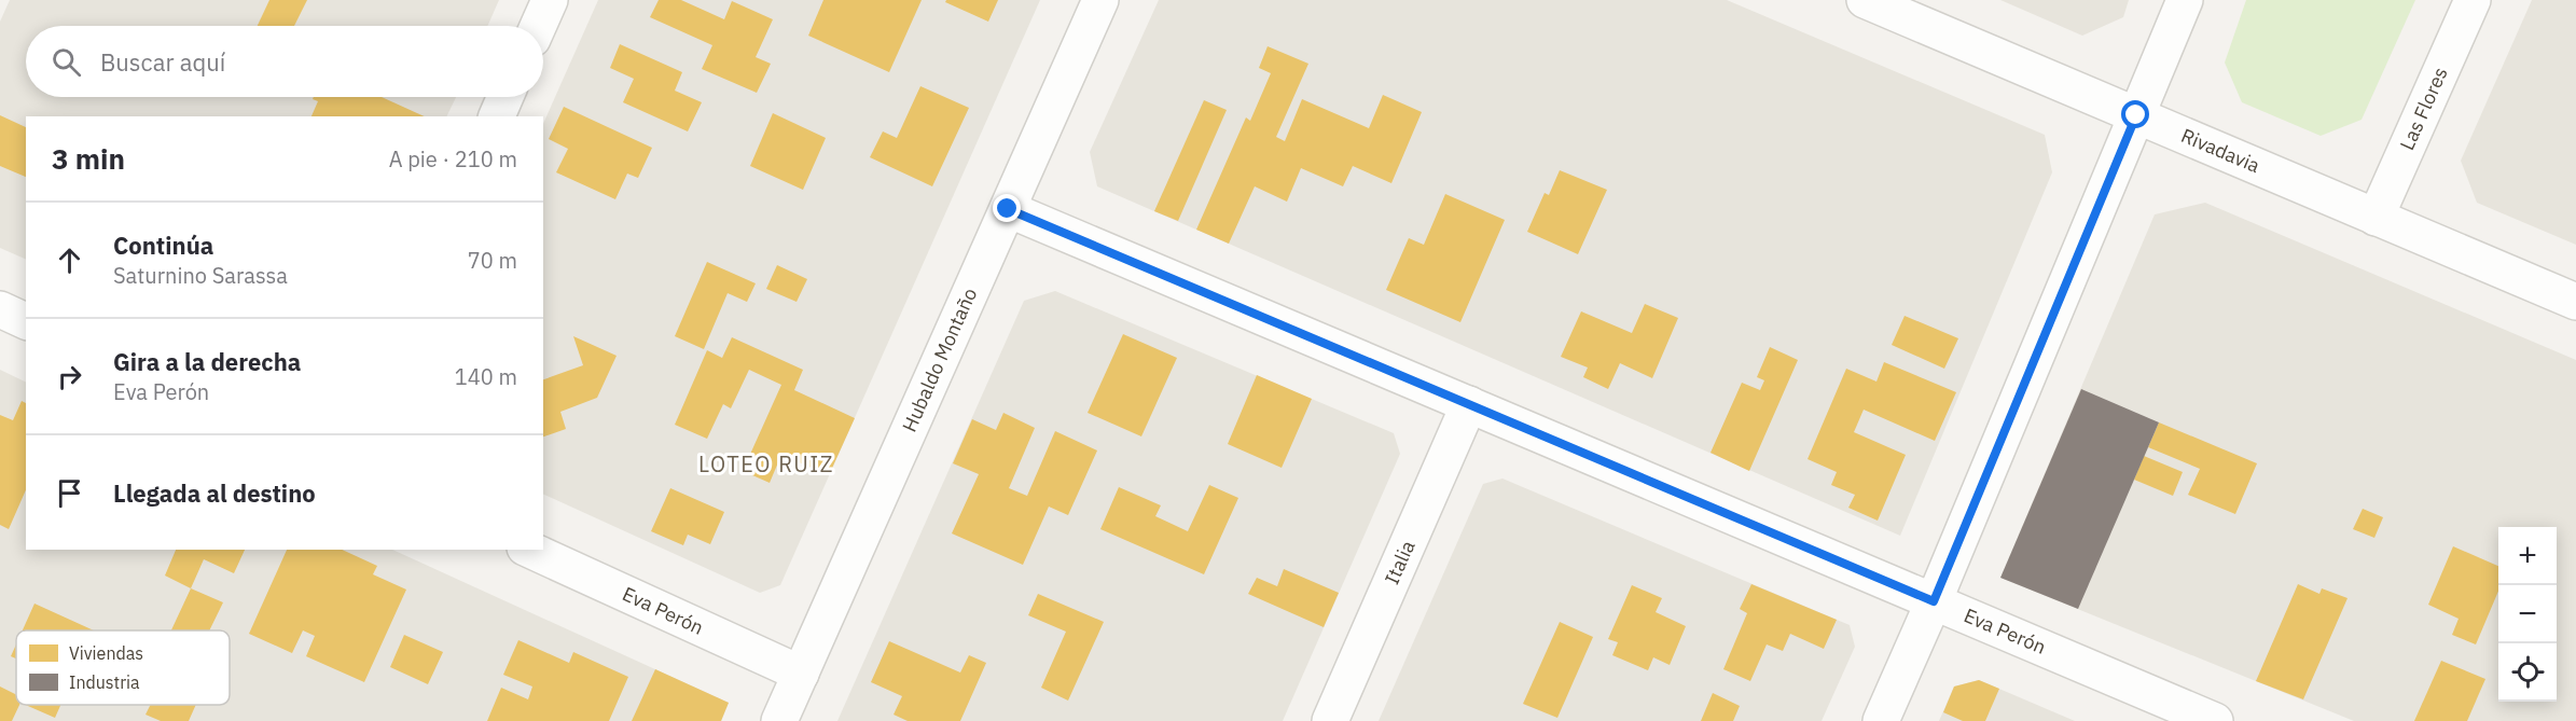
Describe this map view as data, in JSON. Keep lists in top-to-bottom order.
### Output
{
  "streets": {
    "street": [
      "Las Flores",
      "Rivadavia",
      "Hubaldo Montaño",
      "Italia",
      "Eva Perón"
    ]
  },
  "crossings": [
    ["Las Flores", "Rivadavia"],
    ["Hubaldo Montaño", "Eva Perón"],
    ["Italia", "Eva Perón"]
  ],
  "districts": ["LOTEO RUIZ"],
  "legend": ["Viviendas", "Industria"],
  "page": {
    "search": "Buscar aquí",
    "heading": ["3 min", "A pie · 210 m"],
    "list": [
      ["Continúa", "Saturnino Sarassa", "70 m"],
      ["Gira a la derecha", "Eva Perón", "140 m"],
      "Llegada al destino"
    ],
    "map_buttons": ["+", "−"]
  }
}
